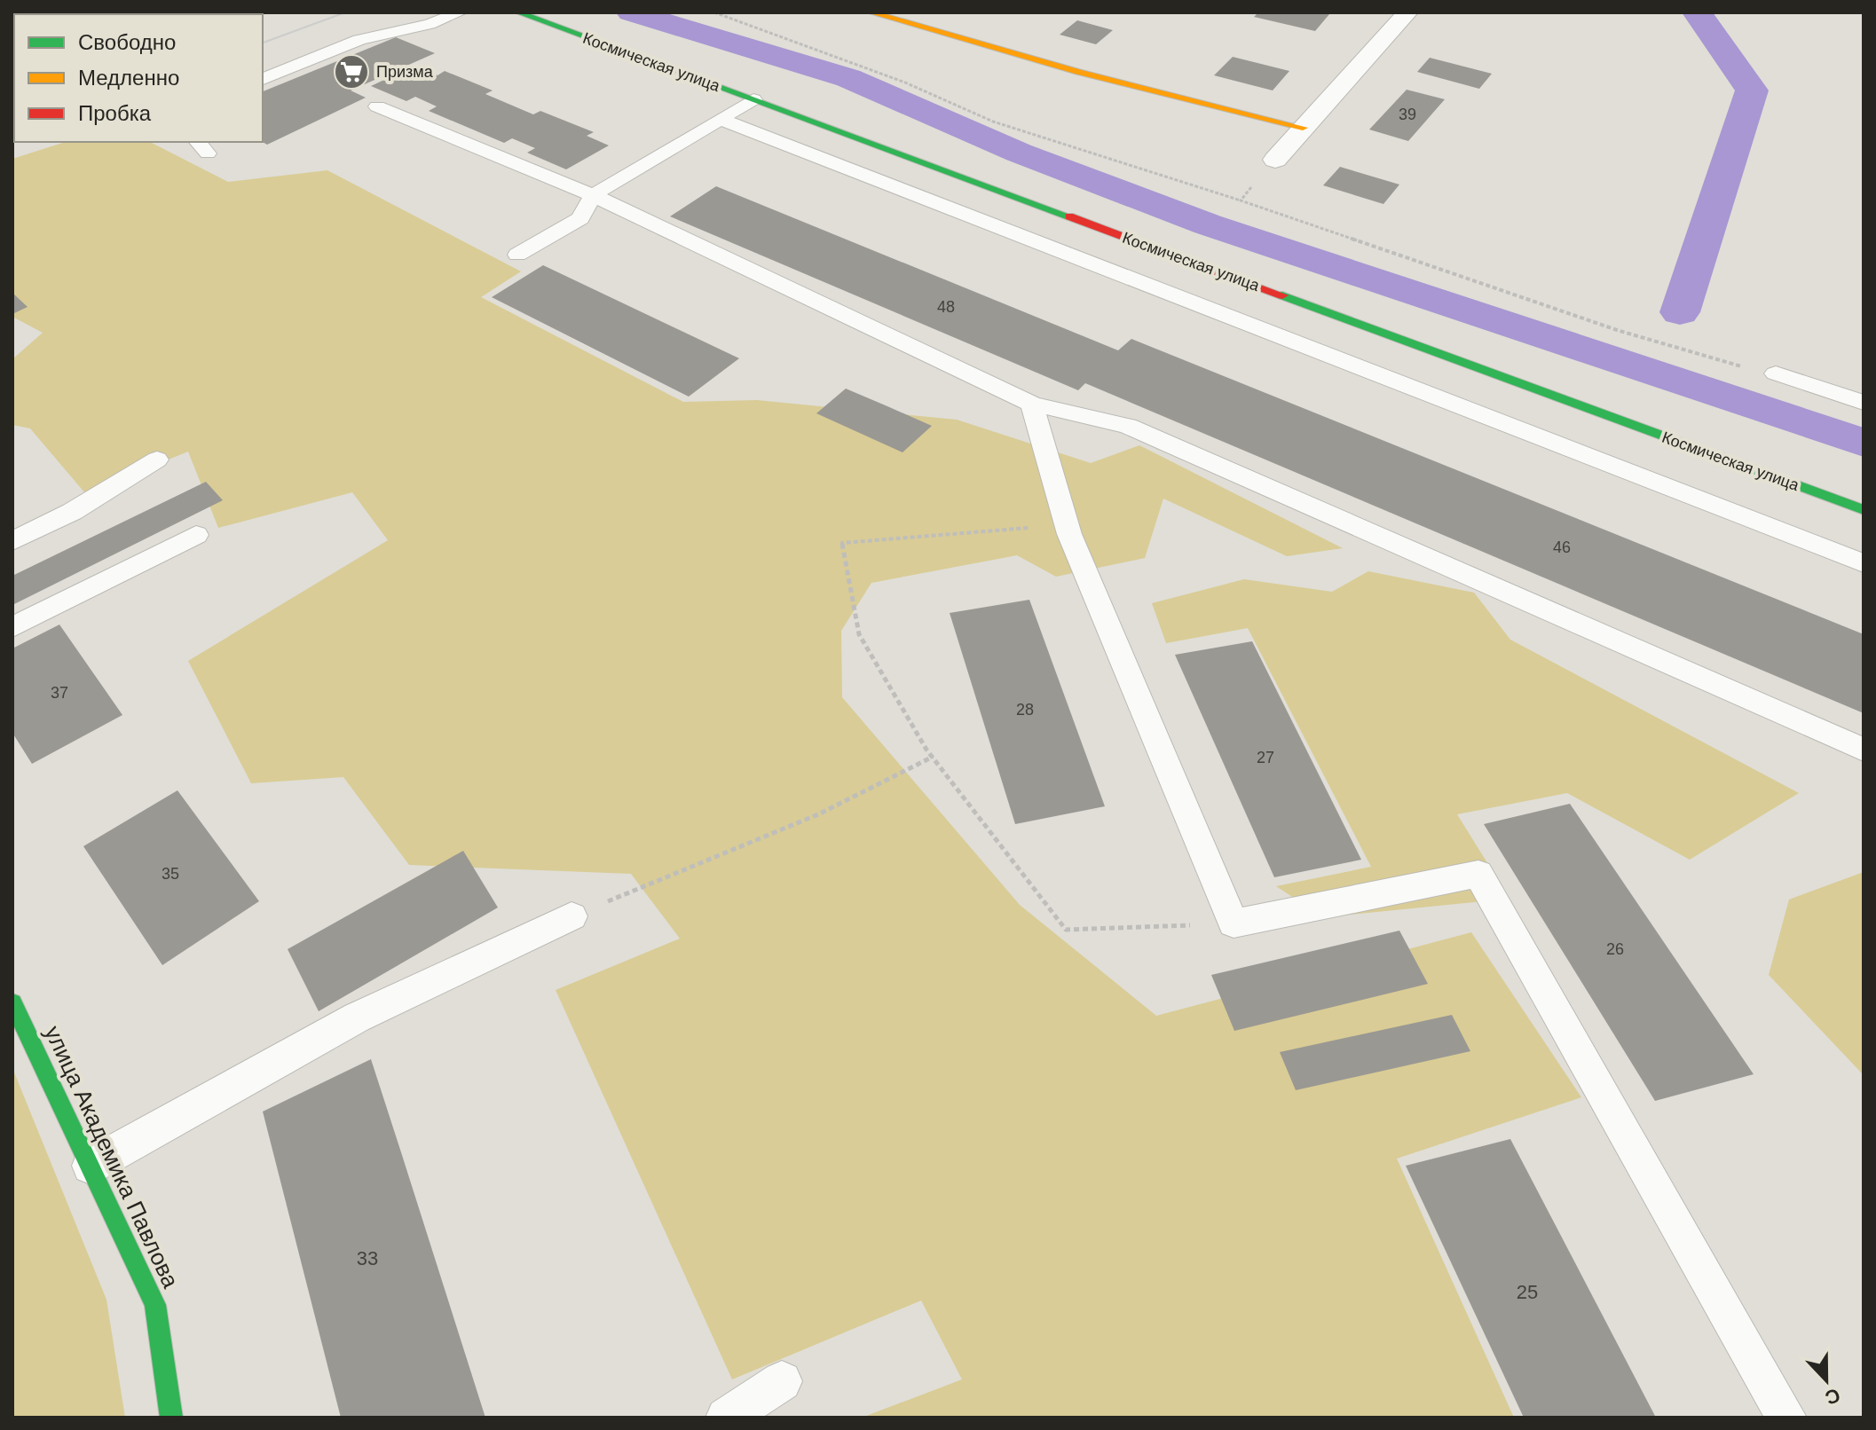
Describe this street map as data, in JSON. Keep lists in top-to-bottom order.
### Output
{
  "streets": {
    "street": ["Космическая улица", "улица Академика Павлова"]
  },
  "places": {
    "supermarket": ["Призма"]
  },
  "house_numbers": [
    "39",
    "48",
    "46",
    "37",
    "28",
    "27",
    "35",
    "26",
    "33",
    "25"
  ],
  "legend": ["Свободно", "Медленно", "Пробка"],
  "north": "bottom"
}
